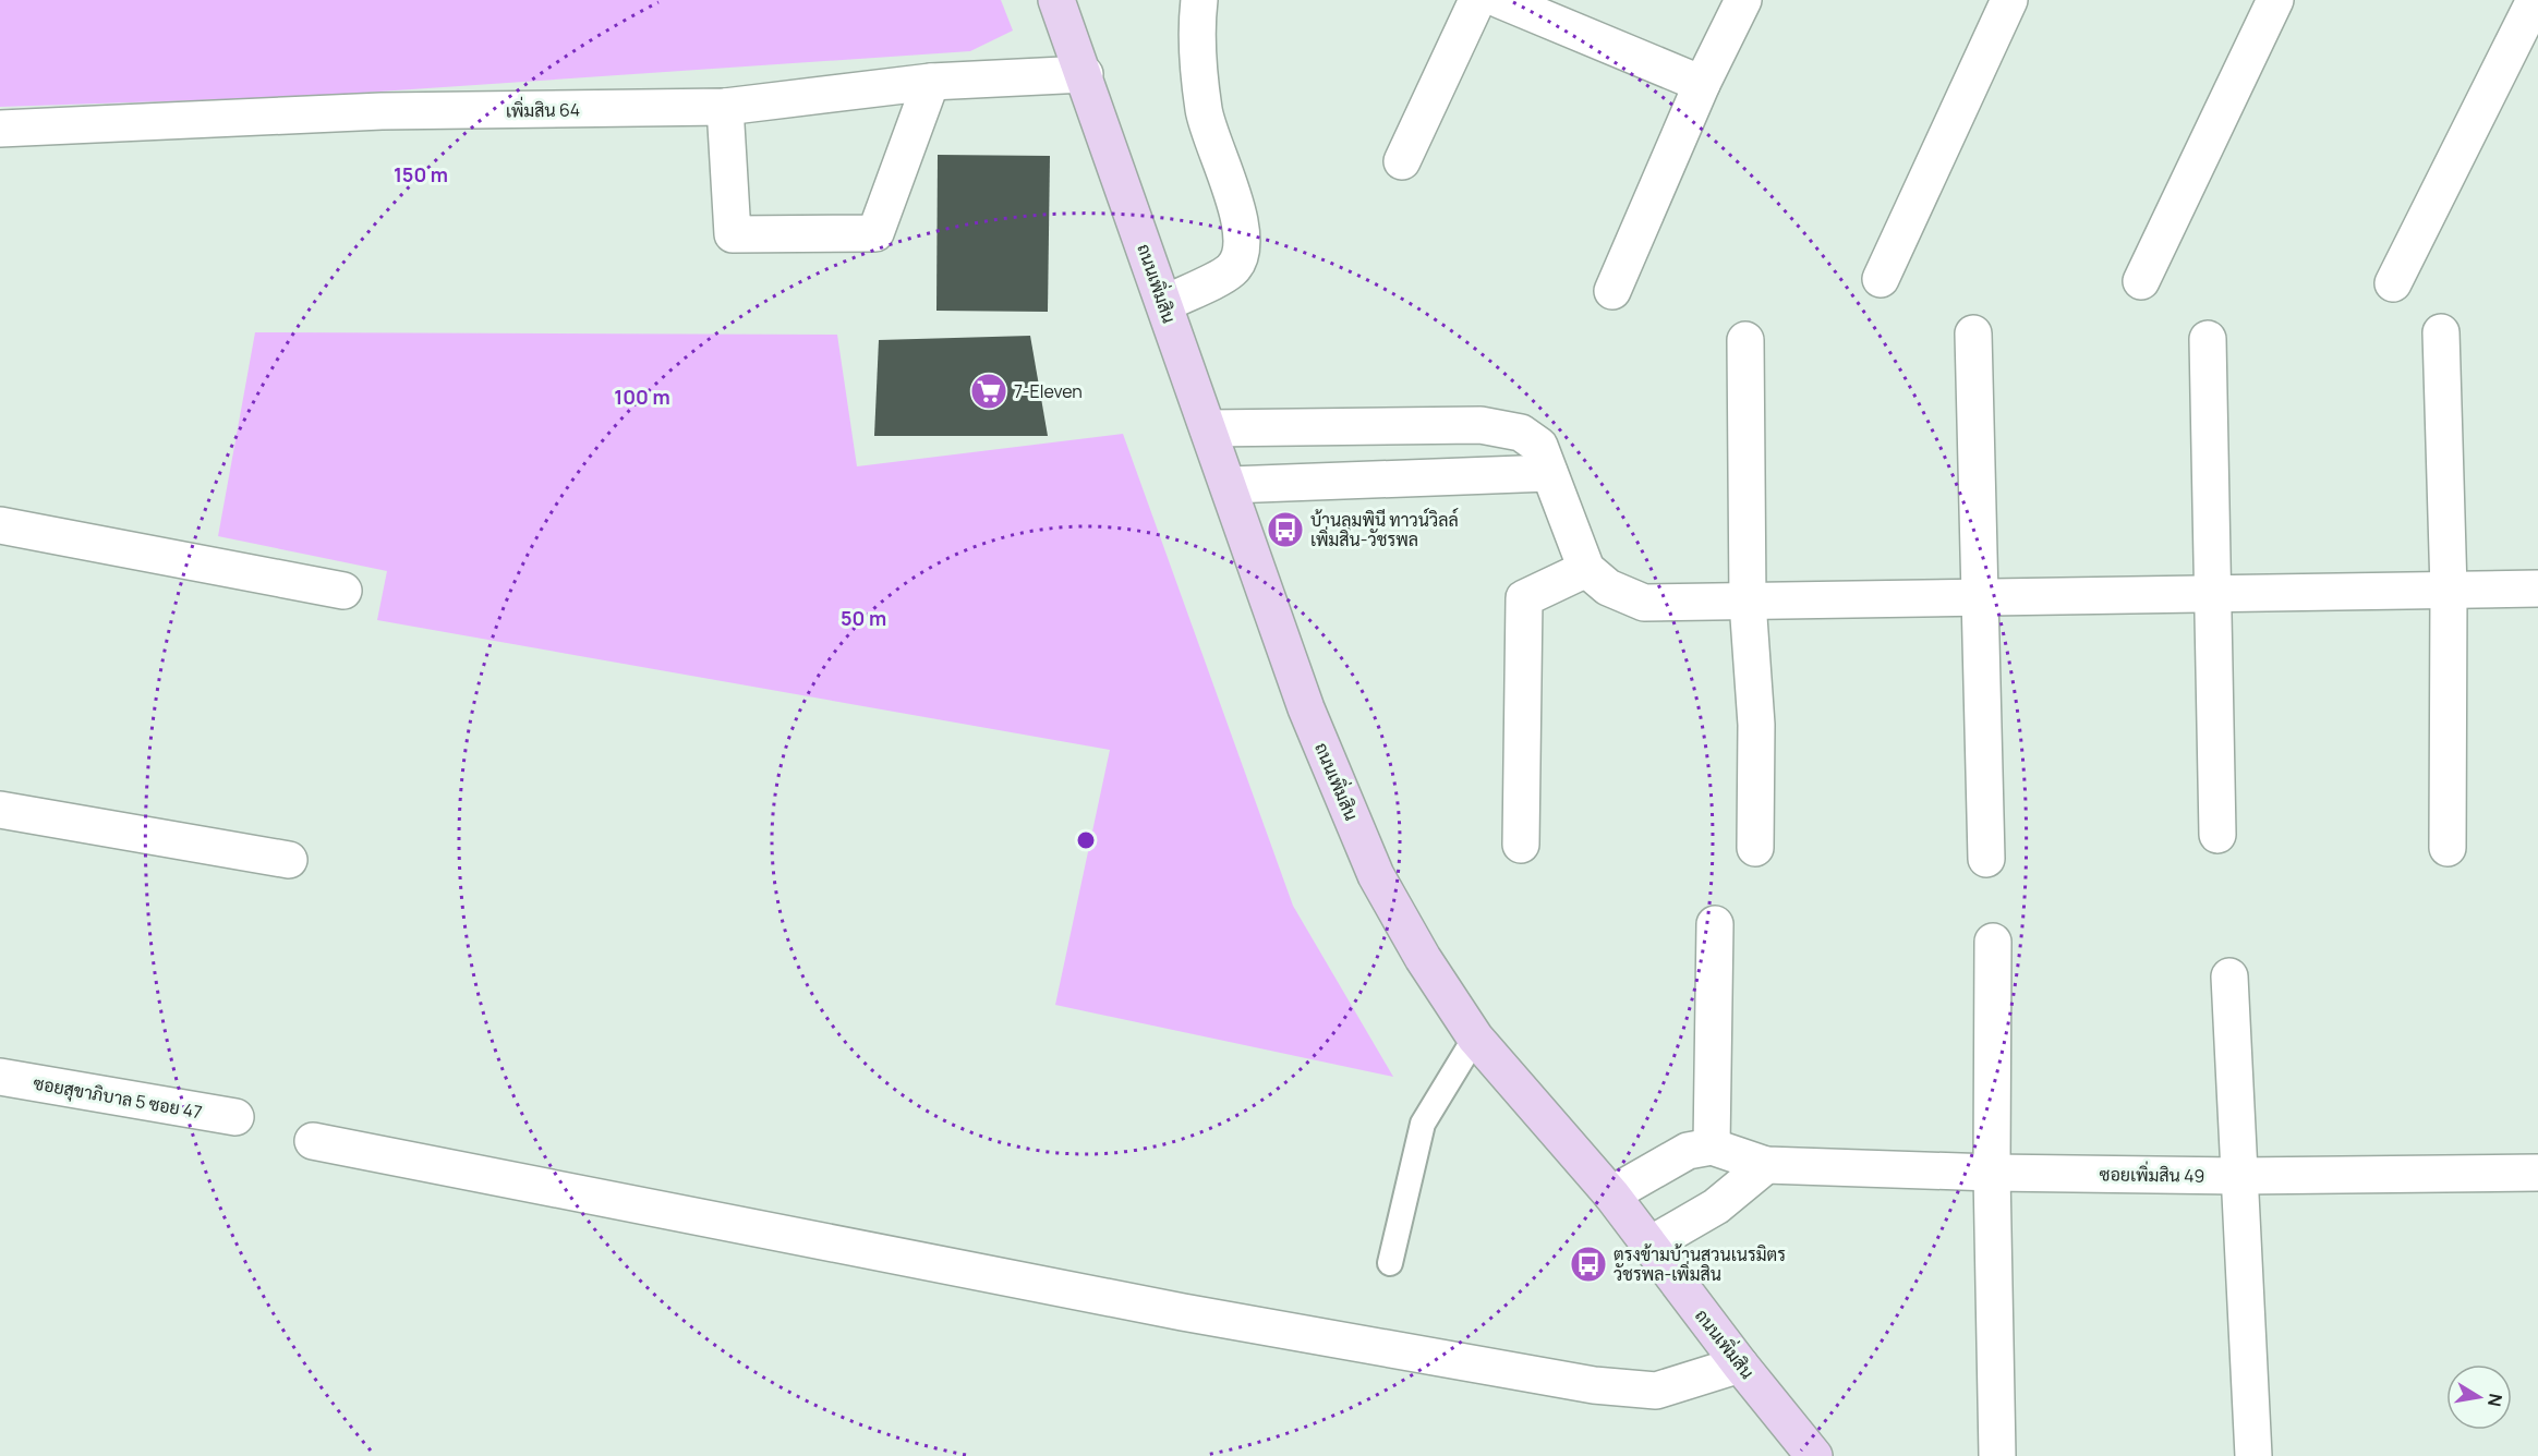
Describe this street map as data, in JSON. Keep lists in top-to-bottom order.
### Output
{
  "streets": {
    "street": [
      "เพิ่มสิน 64",
      "ถนนเพิ่มสิน",
      "ซอยสุขาภิบาล 5 ซอย 47",
      "ซอยเพิ่มสิน 49"
    ]
  },
  "crossings": [
    ["เพิ่มสิน 64", "ถนนเพิ่มสิน"]
  ],
  "places": {
    "supermarket": ["7-Eleven"],
    "bus stop": ["บ้านลุมพินี ทาวน์วิลล์ เพิ่มสิน-วัชรพล", "ตรงข้ามบ้านสวนเนรมิตร วัชรพล-เพิ่มสิน"]
  },
  "north": "right",
  "rings": ["150 m", "100 m", "50 m"]
}
